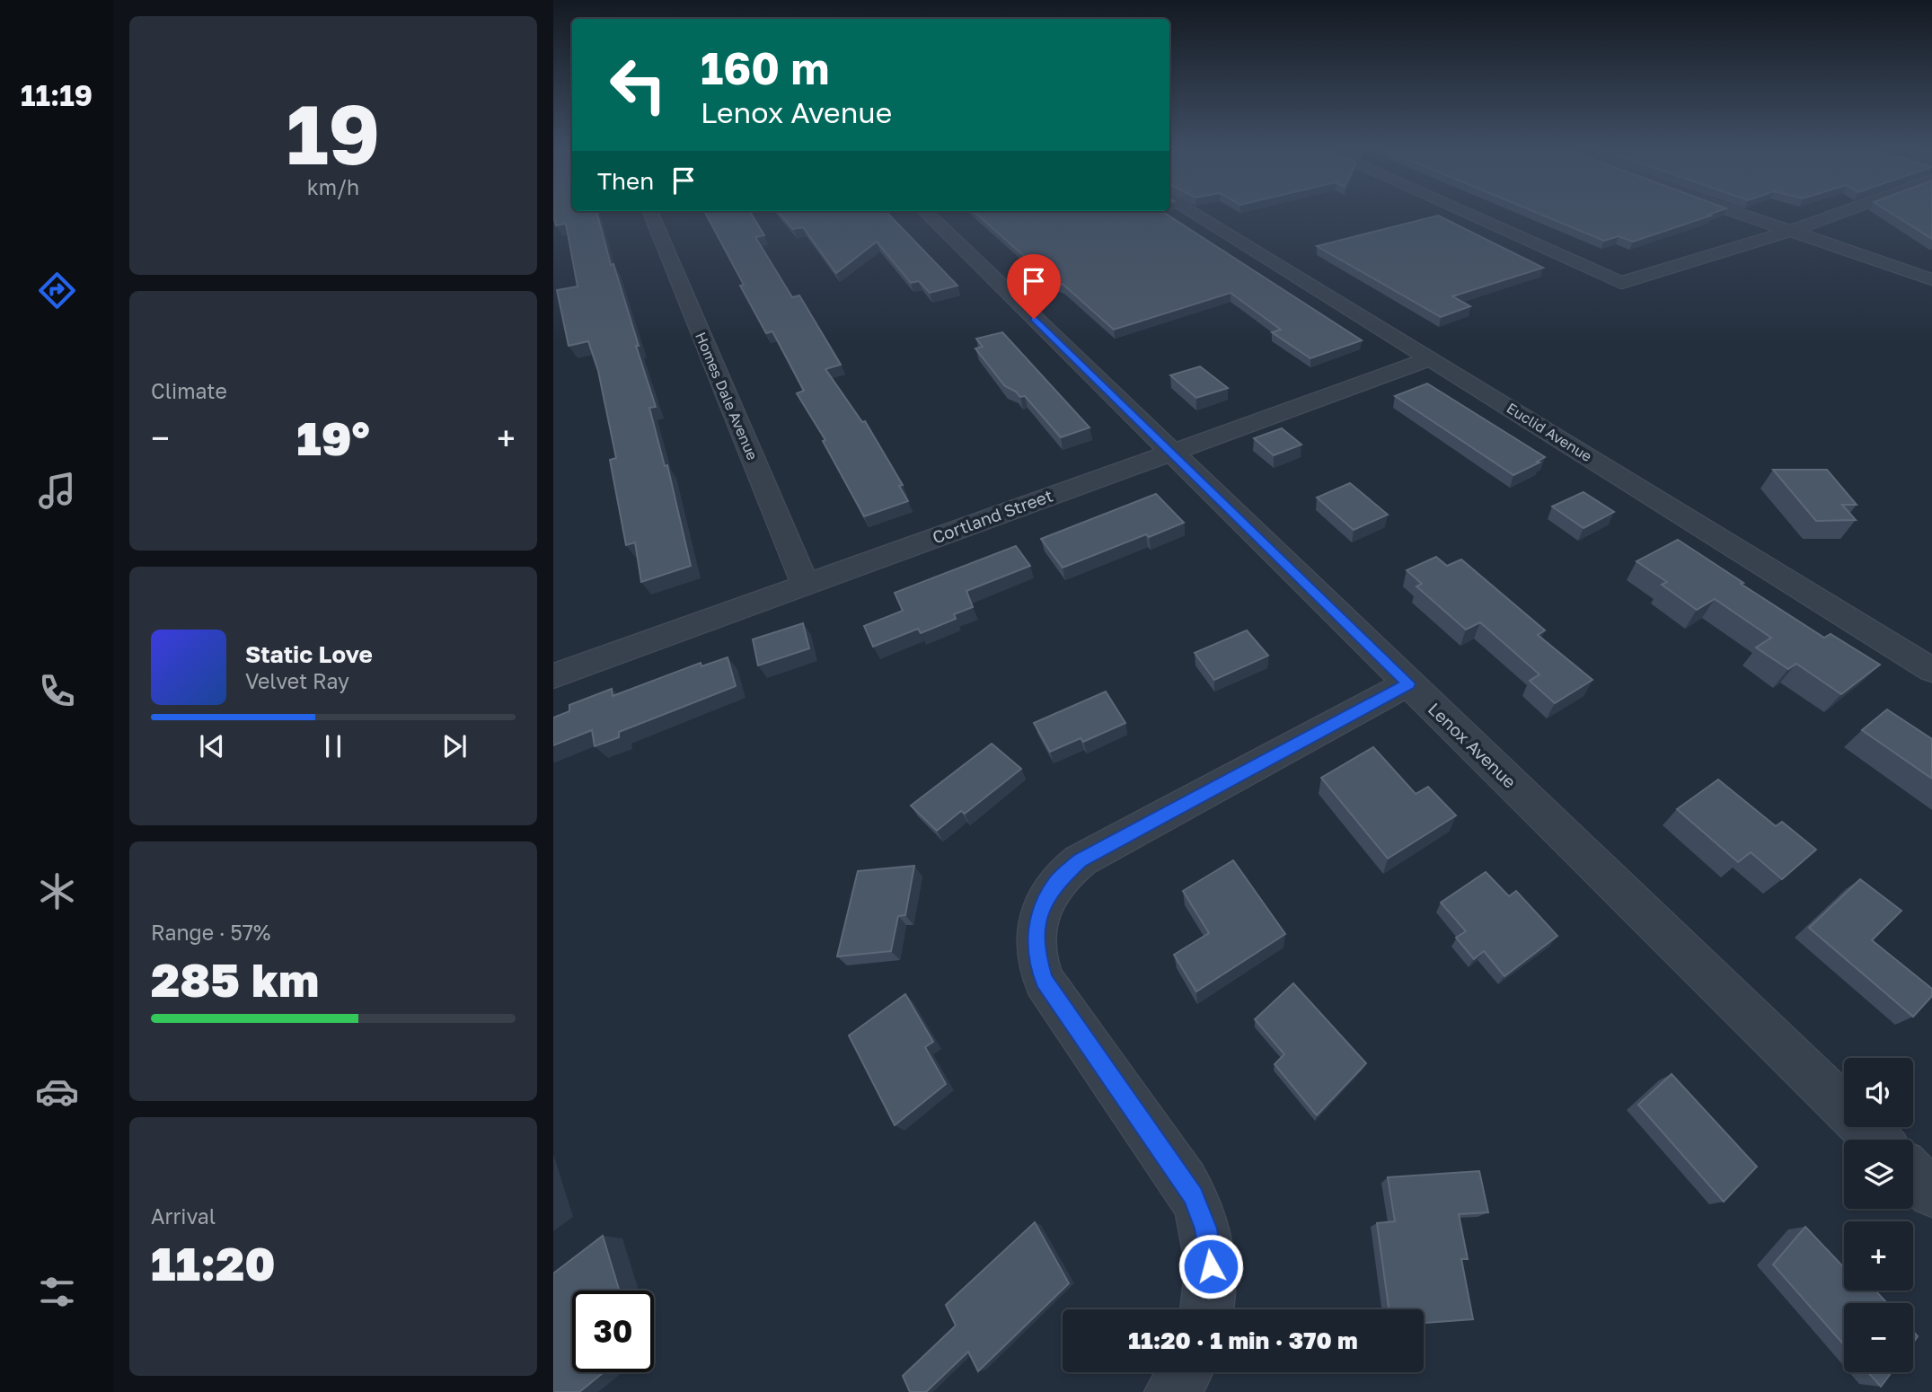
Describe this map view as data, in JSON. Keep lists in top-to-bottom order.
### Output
{
  "streets": {
    "street": [
      "Homes Dale Avenue",
      "Euclid Avenue",
      "Cortland Street",
      "Lenox Avenue"
    ]
  },
  "crossings": [
    ["Homes Dale Avenue", "Cortland Street"],
    ["Euclid Avenue", "Cortland Street"],
    ["Cortland Street", "Lenox Avenue"]
  ],
  "page": {
    "tabs": "11:19",
    "tile": [
      ["19", "km/h"],
      "Climate",
      ["Range · 57%", "285 km"],
      ["Arrival", "11:20"]
    ],
    "turn": ["160 m", "Lenox Avenue"],
    "then": "Then",
    "heat": ["−", "19°", "+"],
    "song": ["Static Love", "Velvet Ray"],
    "map_buttons": ["+", "−"],
    "limit": "30",
    "trip": "11:20 · 1 min · 370 m"
  }
}
